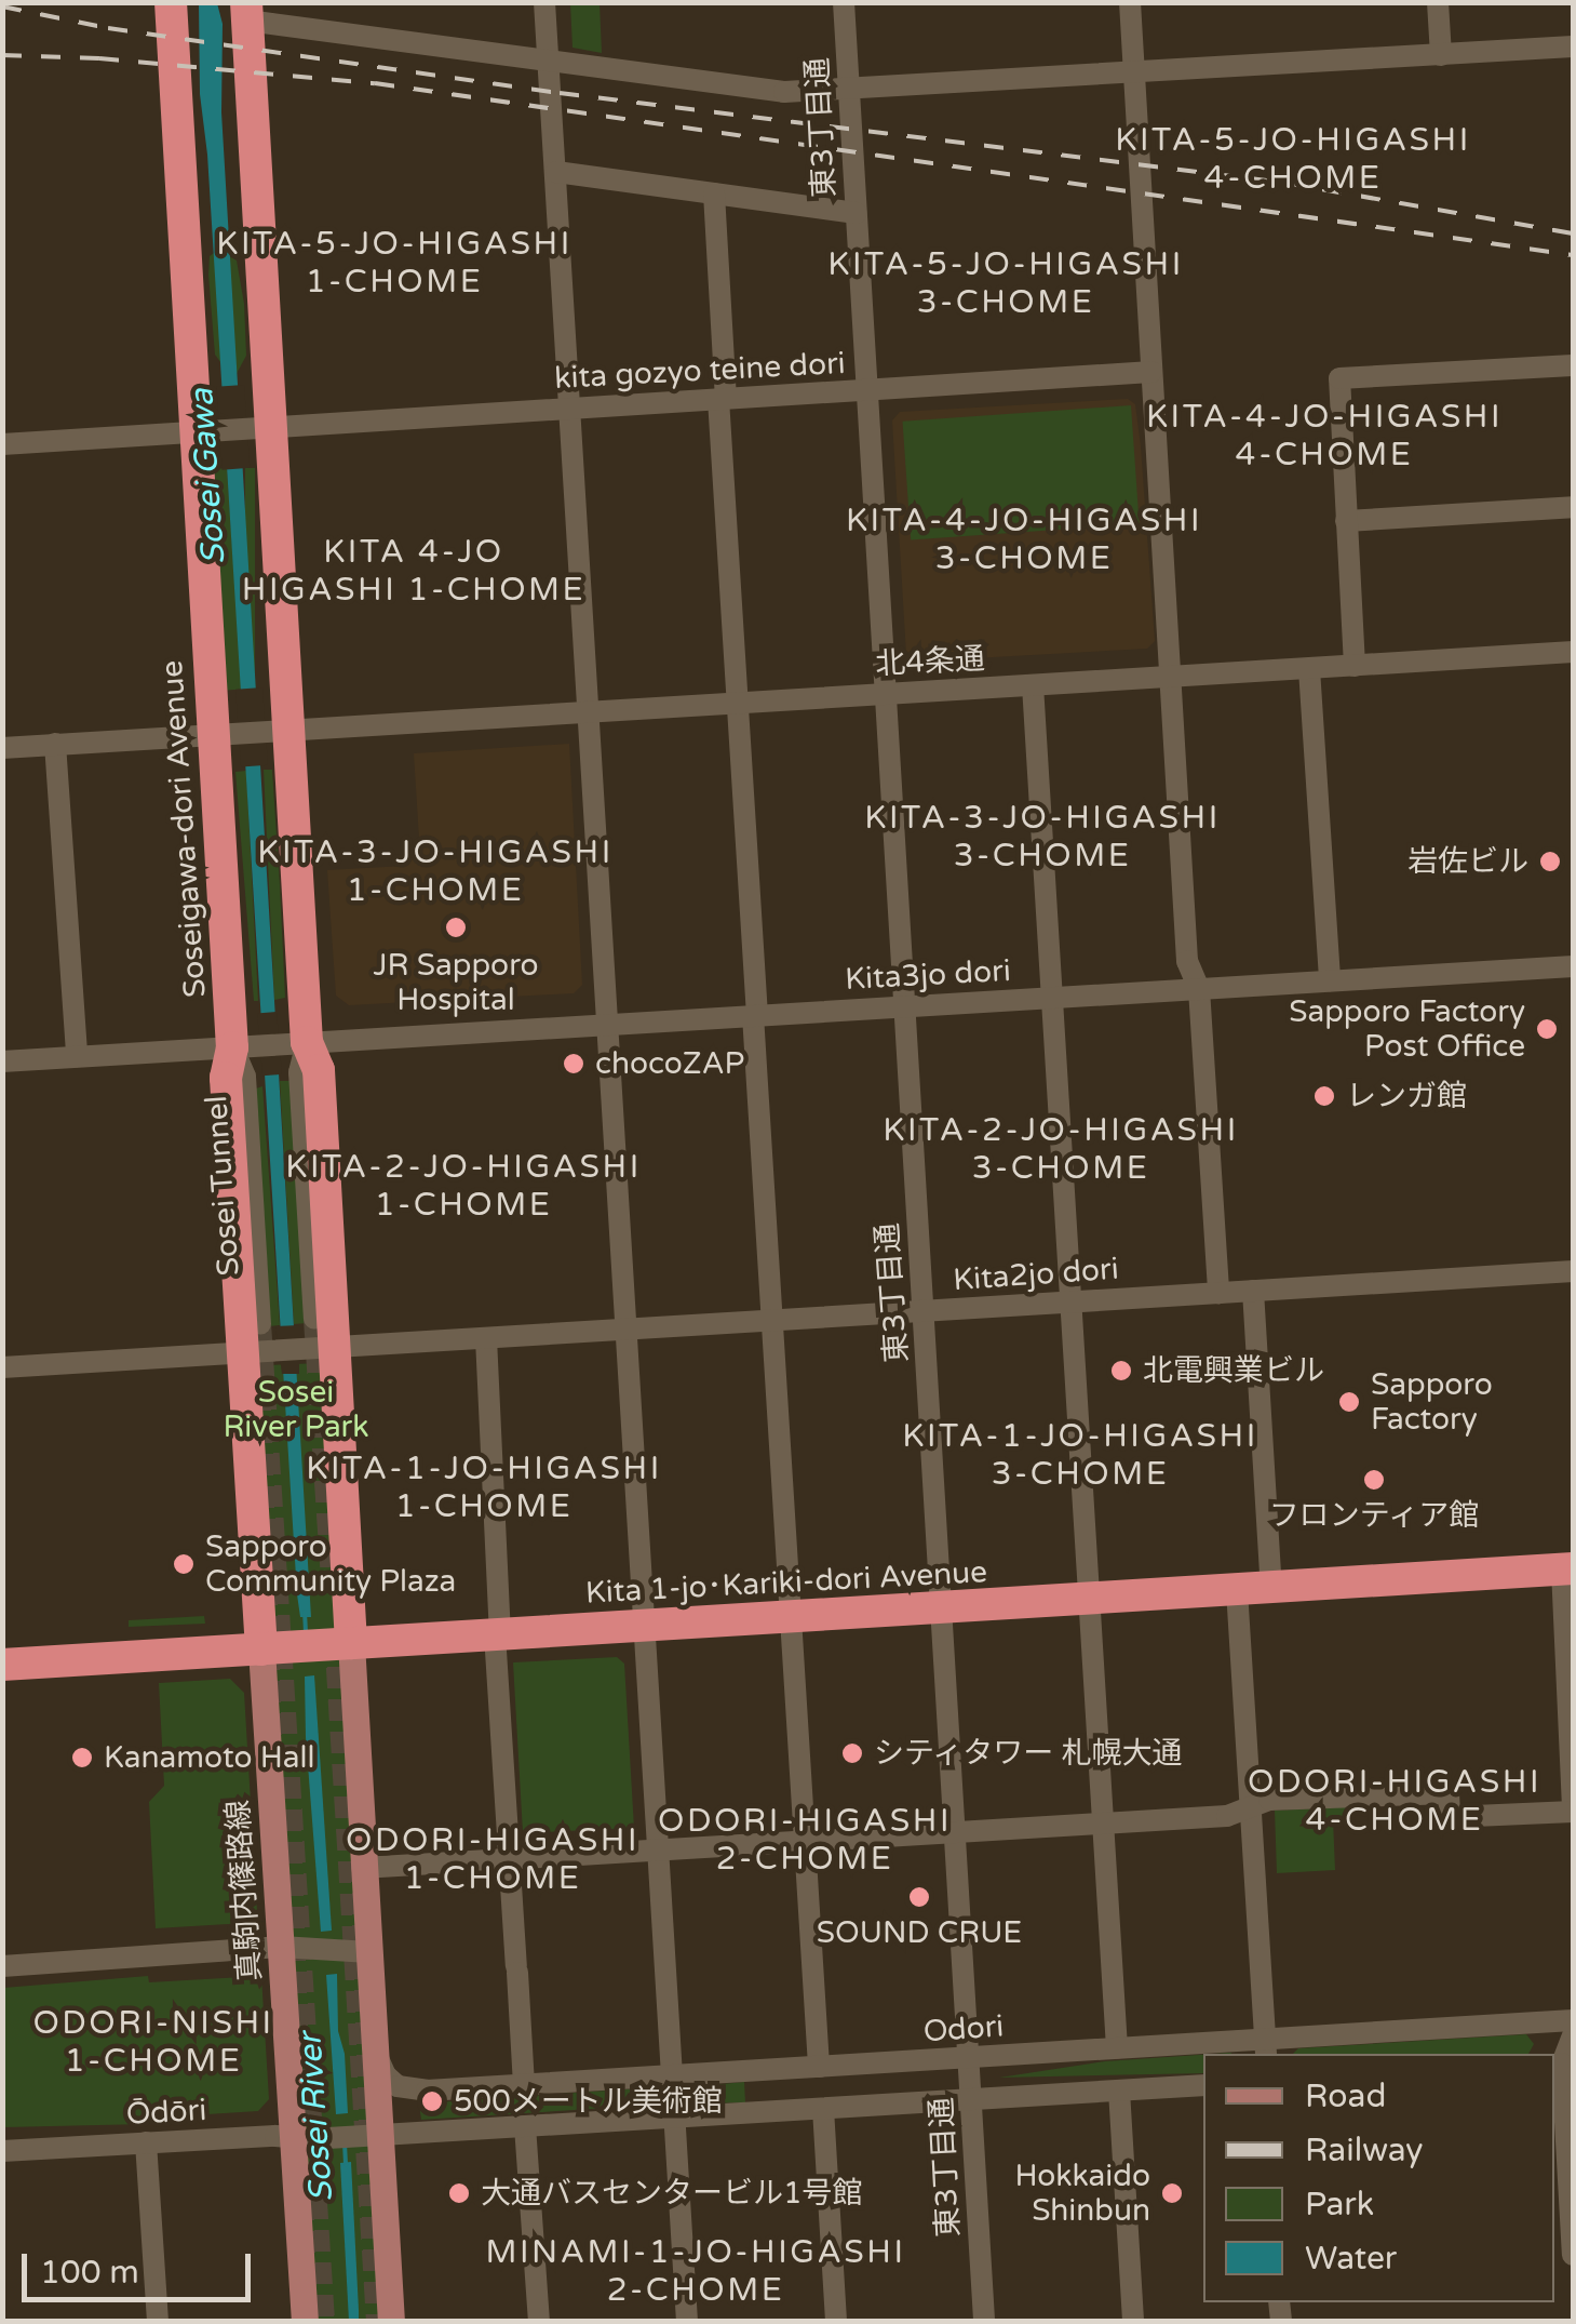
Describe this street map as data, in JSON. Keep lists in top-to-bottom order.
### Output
{
  "streets": {
    "highway": ["Soseigawa-dori Avenue", "Kita 1-jo･Kariki-dori Avenue"],
    "main road": ["真駒内篠路線"],
    "street": [
      "東3丁目通",
      "kita gozyo teine dori",
      "北4条通",
      "Kita3jo dori",
      "Kita2jo dori",
      "Odori",
      "Ōdōri"
    ]
  },
  "crossings": [
    ["東3丁目通", "kita gozyo teine dori"],
    ["東3丁目通", "北4条通"],
    ["東3丁目通", "Kita3jo dori"],
    ["東3丁目通", "Kita2jo dori"],
    ["東3丁目通", "Kita 1-jo･Kariki-dori Avenue"],
    ["東3丁目通", "Odori"],
    ["kita gozyo teine dori", "Soseigawa-dori Avenue"],
    ["北4条通", "Soseigawa-dori Avenue"],
    ["Soseigawa-dori Avenue", "Kita3jo dori"],
    ["Soseigawa-dori Avenue", "Kita2jo dori"],
    ["Soseigawa-dori Avenue", "Kita 1-jo･Kariki-dori Avenue"],
    ["Soseigawa-dori Avenue", "真駒内篠路線"],
    ["Kita 1-jo･Kariki-dori Avenue", "真駒内篠路線"],
    ["真駒内篠路線", "Ōdōri"]
  ],
  "districts": [
    "KITA-5-JO-HIGASHI 4-CHOME",
    "KITA-5-JO-HIGASHI 1-CHOME",
    "KITA-5-JO-HIGASHI 3-CHOME",
    "KITA-4-JO-HIGASHI 4-CHOME",
    "KITA-4-JO-HIGASHI 3-CHOME",
    "KITA 4-JO HIGASHI 1-CHOME",
    "KITA-3-JO-HIGASHI 3-CHOME",
    "KITA-3-JO-HIGASHI 1-CHOME",
    "KITA-2-JO-HIGASHI 3-CHOME",
    "KITA-2-JO-HIGASHI 1-CHOME",
    "KITA-1-JO-HIGASHI 3-CHOME",
    "KITA-1-JO-HIGASHI 1-CHOME",
    "ODORI-HIGASHI 4-CHOME",
    "ODORI-HIGASHI 2-CHOME",
    "ODORI-HIGASHI 1-CHOME",
    "ODORI-NISHI 1-CHOME",
    "MINAMI-1-JO-HIGASHI 2-CHOME"
  ],
  "water": ["Sosei Gawa", "Sosei River"],
  "parks": ["Sosei River Park"],
  "places": [
    "岩佐ビル",
    "JR Sapporo Hospital",
    "Sapporo Factory Post Office",
    "chocoZAP",
    "レンガ館",
    "北電興業ビル",
    "Sapporo Factory",
    "フロンティア館",
    "Sapporo Community Plaza",
    "シティタワー 札幌大通",
    "Kanamoto Hall",
    "SOUND CRUE",
    "500メートル美術館",
    "大通バスセンタービル1号館",
    "Hokkaido Shinbun"
  ],
  "legend": [
    "Road",
    "Railway",
    "Park",
    "Water"
  ],
  "scale_bar": "100 m"
}
